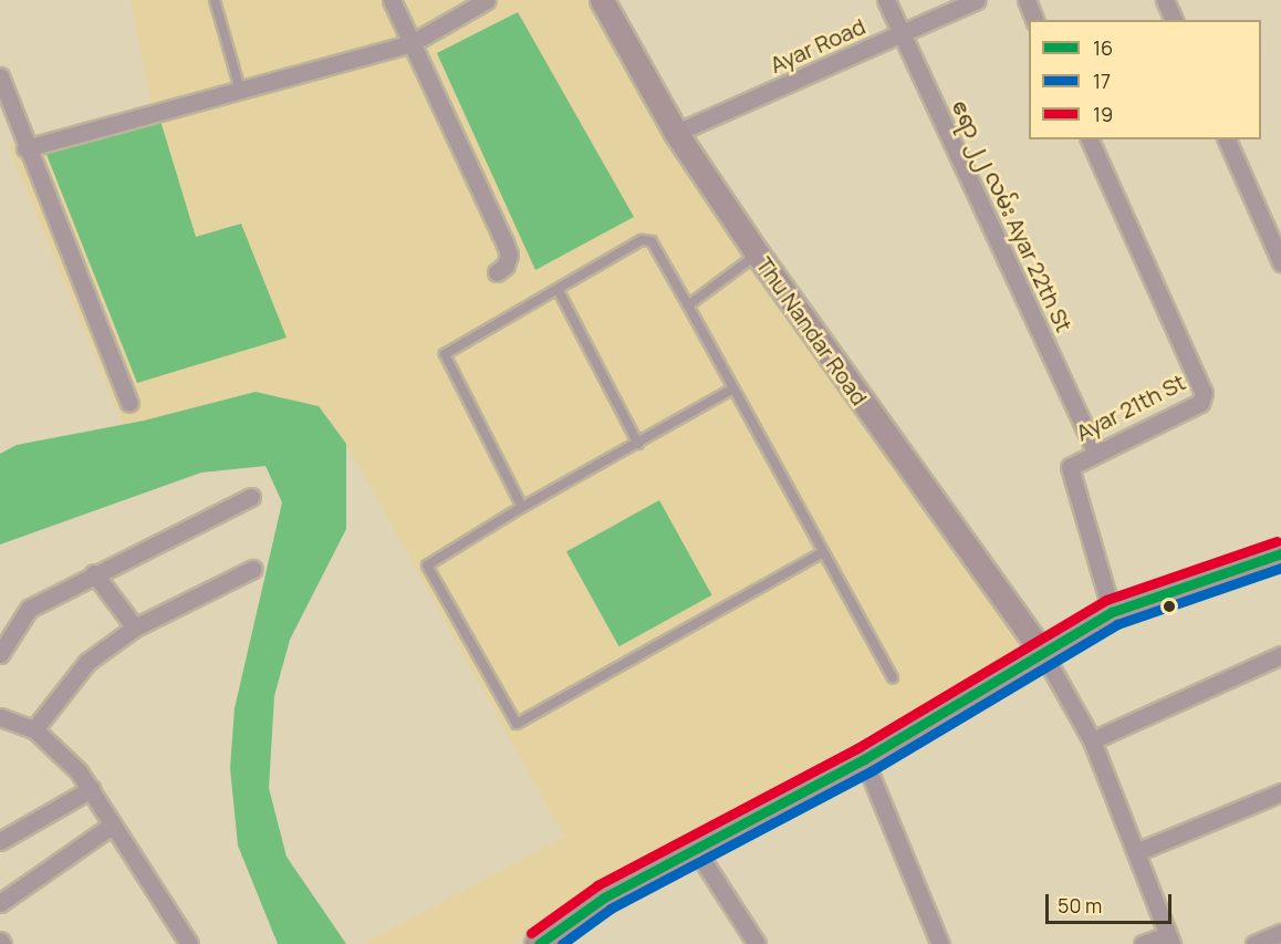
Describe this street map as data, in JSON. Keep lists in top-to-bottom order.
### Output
{
  "streets": {
    "main road": ["Thu Nandar Road"],
    "street": ["Ayar Road", "ဧရာ ၂၂ လမ်း Ayar 22th St", "Ayar 21th St"]
  },
  "crossings": [
    ["Ayar Road", "ဧရာ ၂၂ လမ်း Ayar 22th St"],
    ["Ayar Road", "Thu Nandar Road"],
    ["ဧရာ ၂၂ လမ်း Ayar 22th St", "Ayar 21th St"]
  ],
  "lines": ["transit line 19", "transit line 16", "transit line 17"],
  "legend": ["16", "17", "19"],
  "scale_bar": "50 m"
}
